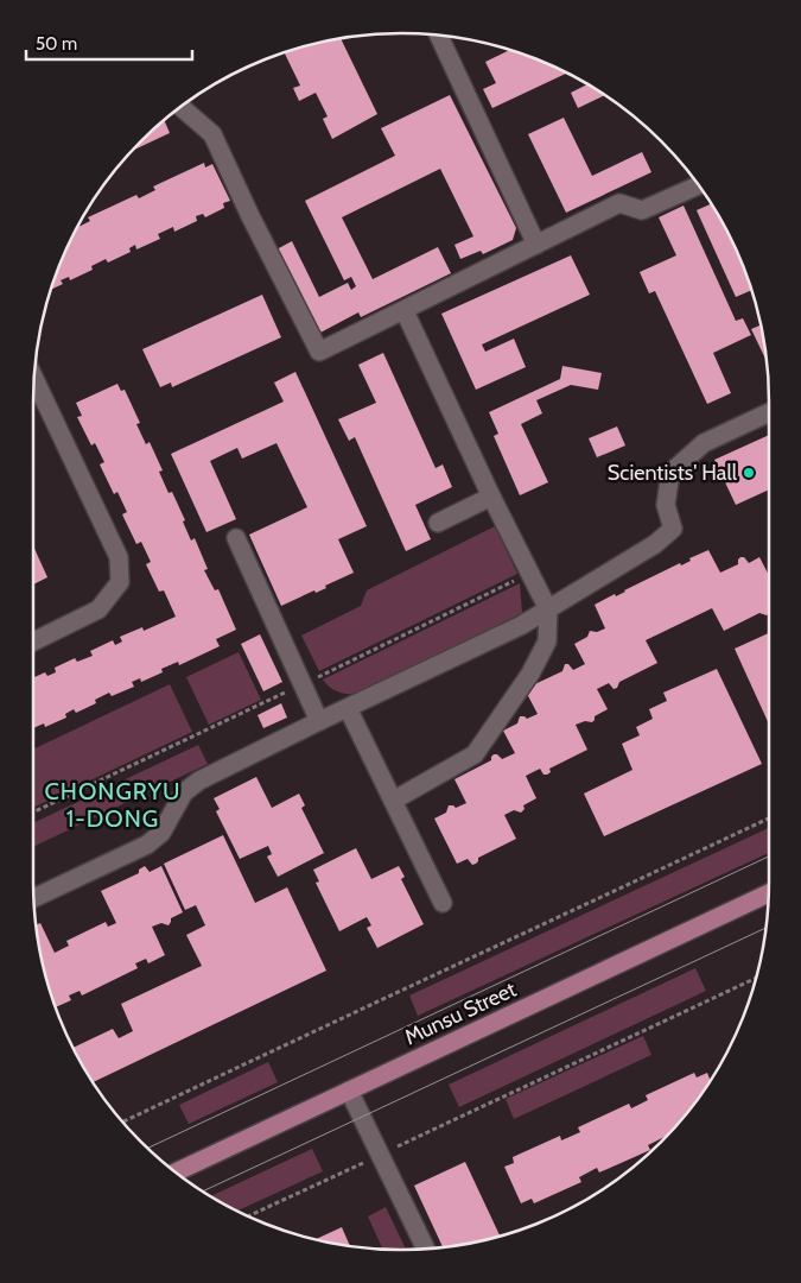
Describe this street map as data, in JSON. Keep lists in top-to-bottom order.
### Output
{
  "streets": {
    "main road": ["Munsu Street"]
  },
  "districts": ["CHONGRYU 1-DONG"],
  "places": ["Scientists' Hall"],
  "scale_bar": "50 m"
}
